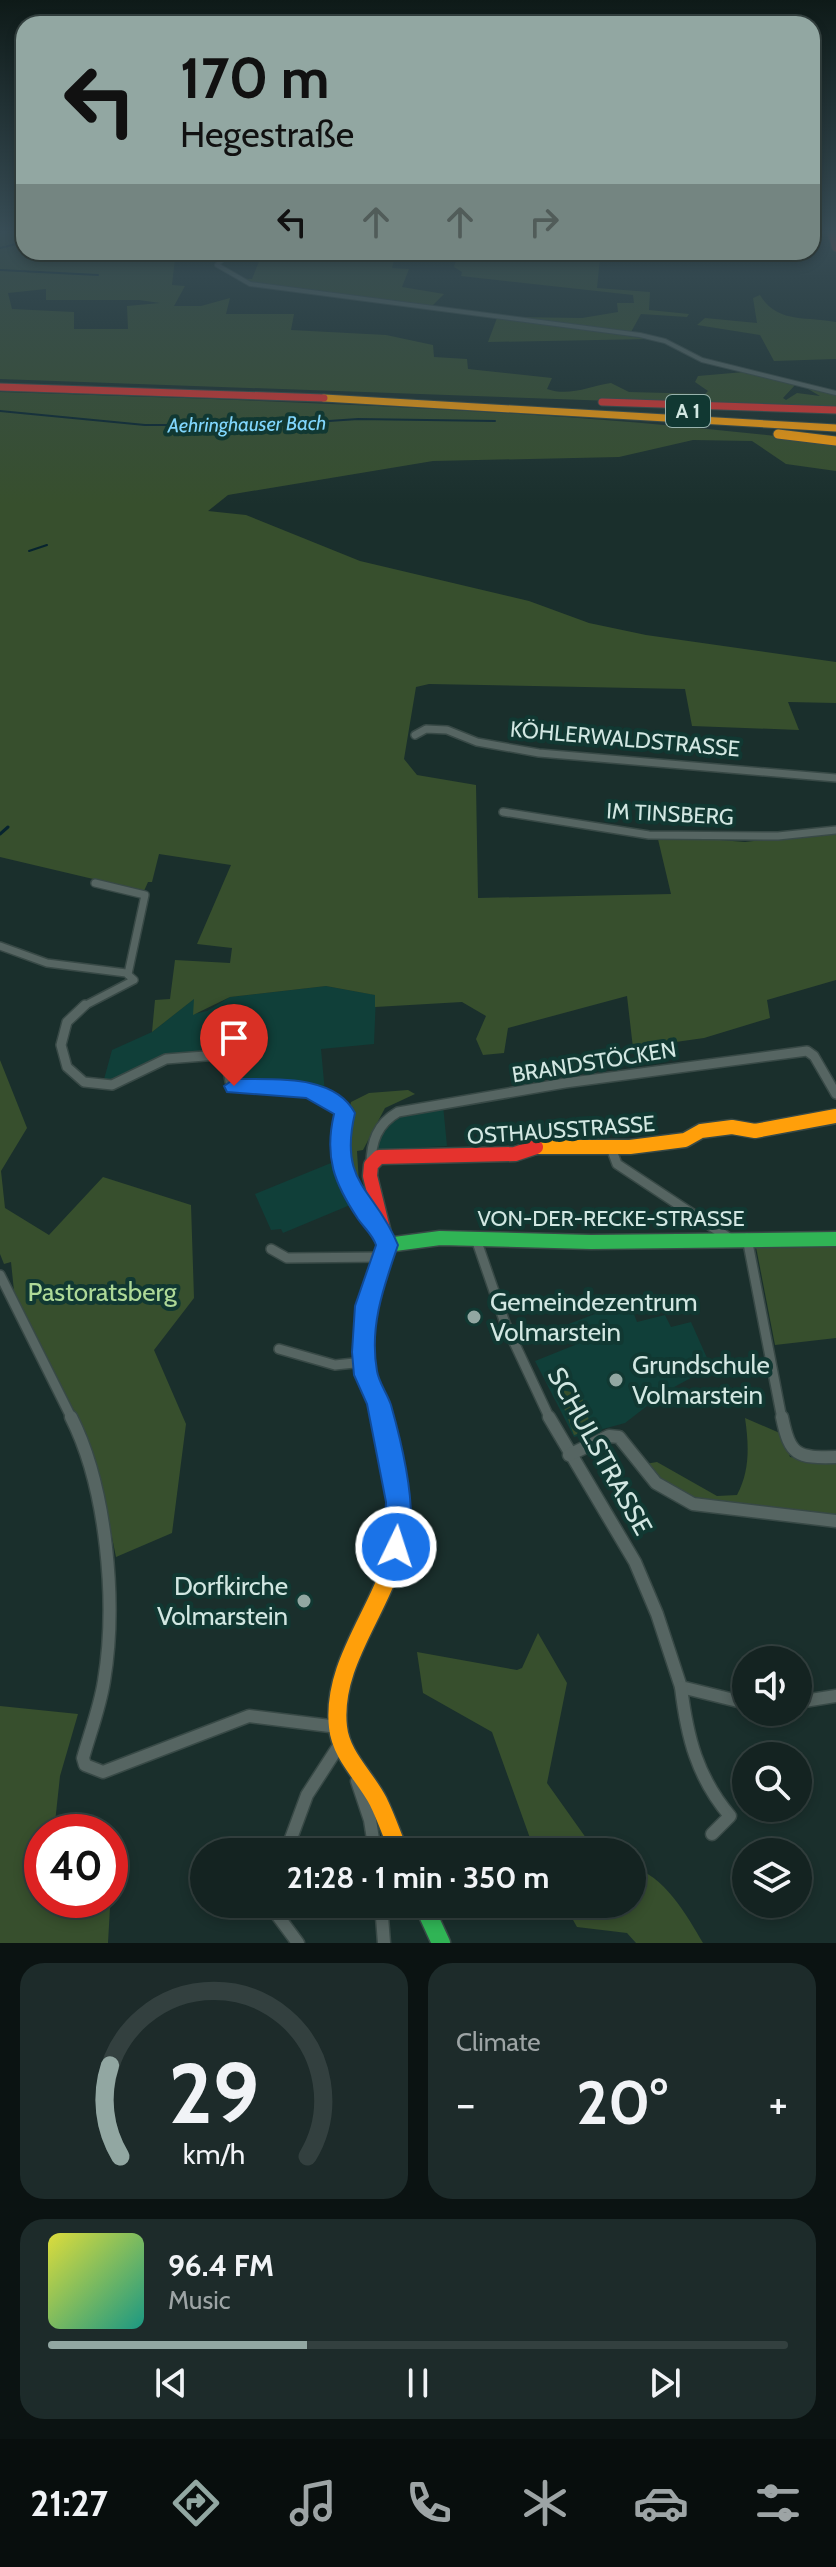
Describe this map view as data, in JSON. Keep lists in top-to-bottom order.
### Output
{
  "streets": {
    "main road": ["A 1", "OSTHAUSSTRASSE", "VON-DER-RECKE-STRASSE"],
    "street": [
      "KÖHLERWALDSTRASSE",
      "IM TINSBERG",
      "BRANDSTÖCKEN",
      "SCHULSTRASSE"
    ]
  },
  "crossings": [
    ["BRANDSTÖCKEN", "OSTHAUSSTRASSE"],
    ["VON-DER-RECKE-STRASSE", "SCHULSTRASSE"]
  ],
  "water": ["Aehringhauser Bach"],
  "parks": ["Pastoratsberg"],
  "places": ["Gemeindezentrum Volmarstein", "Grundschule Volmarstein", "Dorfkirche Volmarstein"],
  "page": {
    "turn": ["170 m", "Hegestraße"],
    "limit": "40",
    "trip": "21:28 · 1 min · 350 m",
    "tile": "Climate",
    "heat": ["−", "20°", "+"],
    "song": ["96.4 FM", "Music"],
    "tabs": "21:27",
    "gauge": ["29", "km/h"]
  }
}
